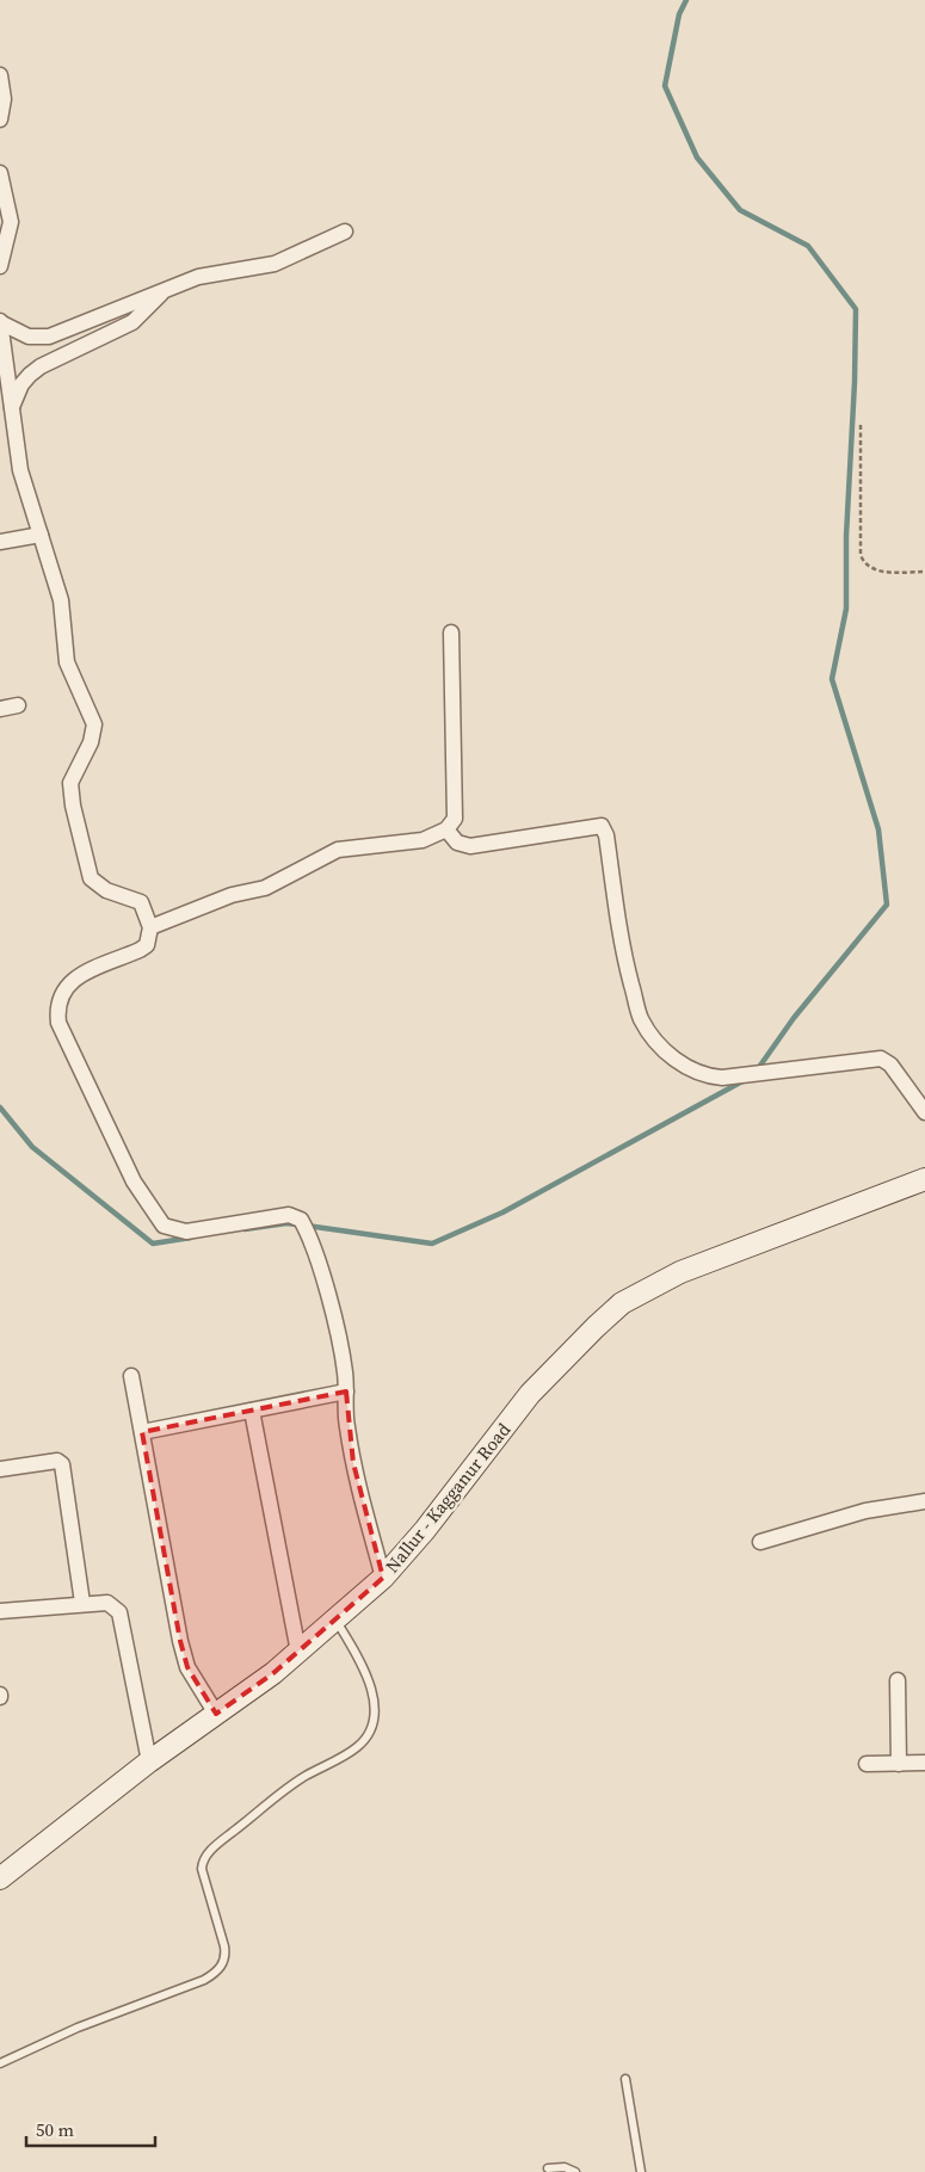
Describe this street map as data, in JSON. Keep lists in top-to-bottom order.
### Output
{
  "streets": {
    "main road": ["Nallur - Kagganur Road"]
  },
  "scale_bar": "50 m"
}
